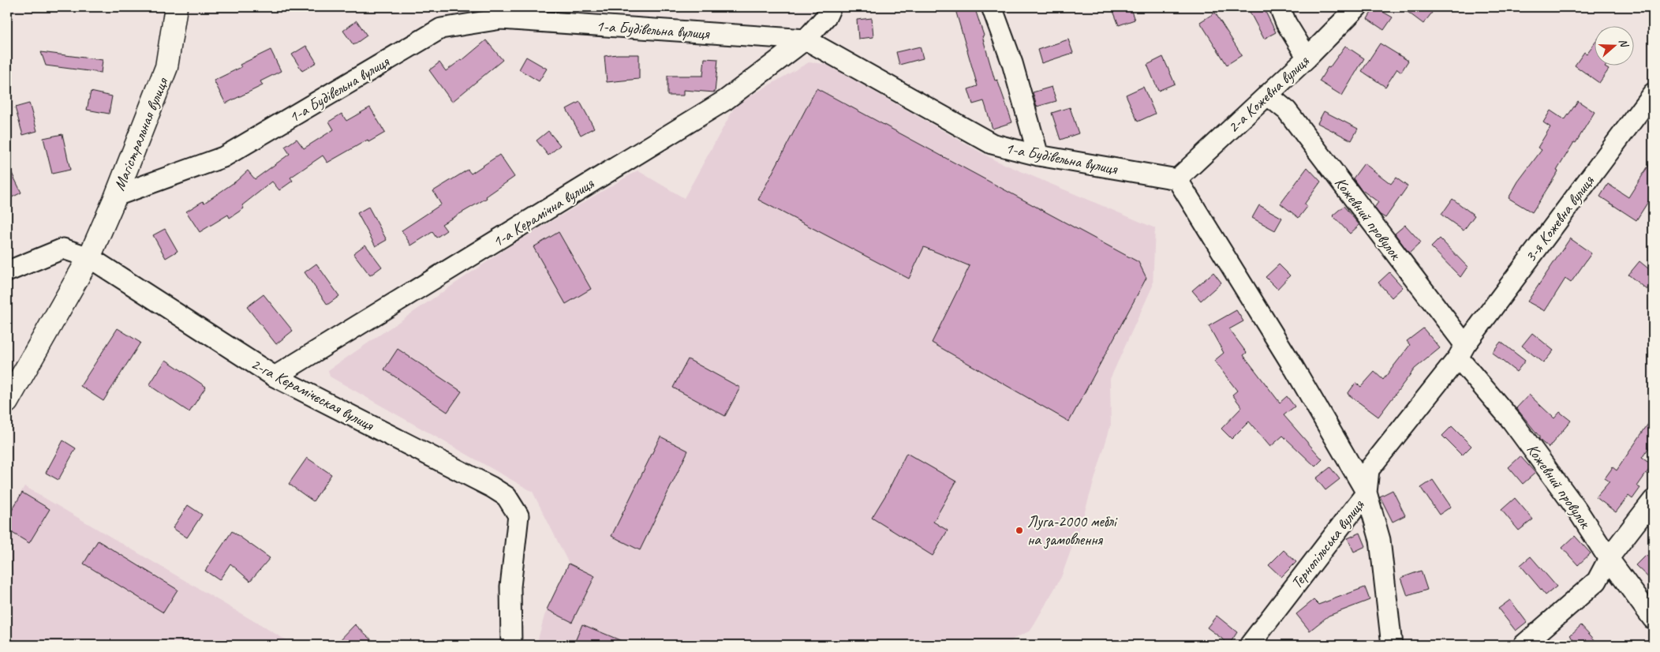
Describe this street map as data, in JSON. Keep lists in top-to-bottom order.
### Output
{
  "streets": {
    "main road": ["Магістральная вулиця"],
    "street": [
      "1-а Будівельна вулиця",
      "2-а Кожевна вулиця",
      "1-а Керамічна вулиця",
      "Кожевний провулок",
      "3-я Кожевна вулиця",
      "2-га Кєрамічєская вулиця",
      "Тернопільська вулиця"
    ]
  },
  "crossings": [
    ["1-а Будівельна вулиця", "2-а Кожевна вулиця"],
    ["1-а Будівельна вулиця", "Магістральная вулиця"],
    ["1-а Будівельна вулиця", "1-а Керамічна вулиця"],
    ["2-а Кожевна вулиця", "Кожевний провулок"],
    ["Магістральная вулиця", "2-га Кєрамічєская вулиця"],
    ["1-а Керамічна вулиця", "2-га Кєрамічєская вулиця"],
    ["Кожевний провулок", "3-я Кожевна вулиця"],
    ["Кожевний провулок", "Тернопільська вулиця"],
    ["3-я Кожевна вулиця", "Тернопільська вулиця"]
  ],
  "places": ["Луга-2000 меблі на замовлення"],
  "north": "right"
}
